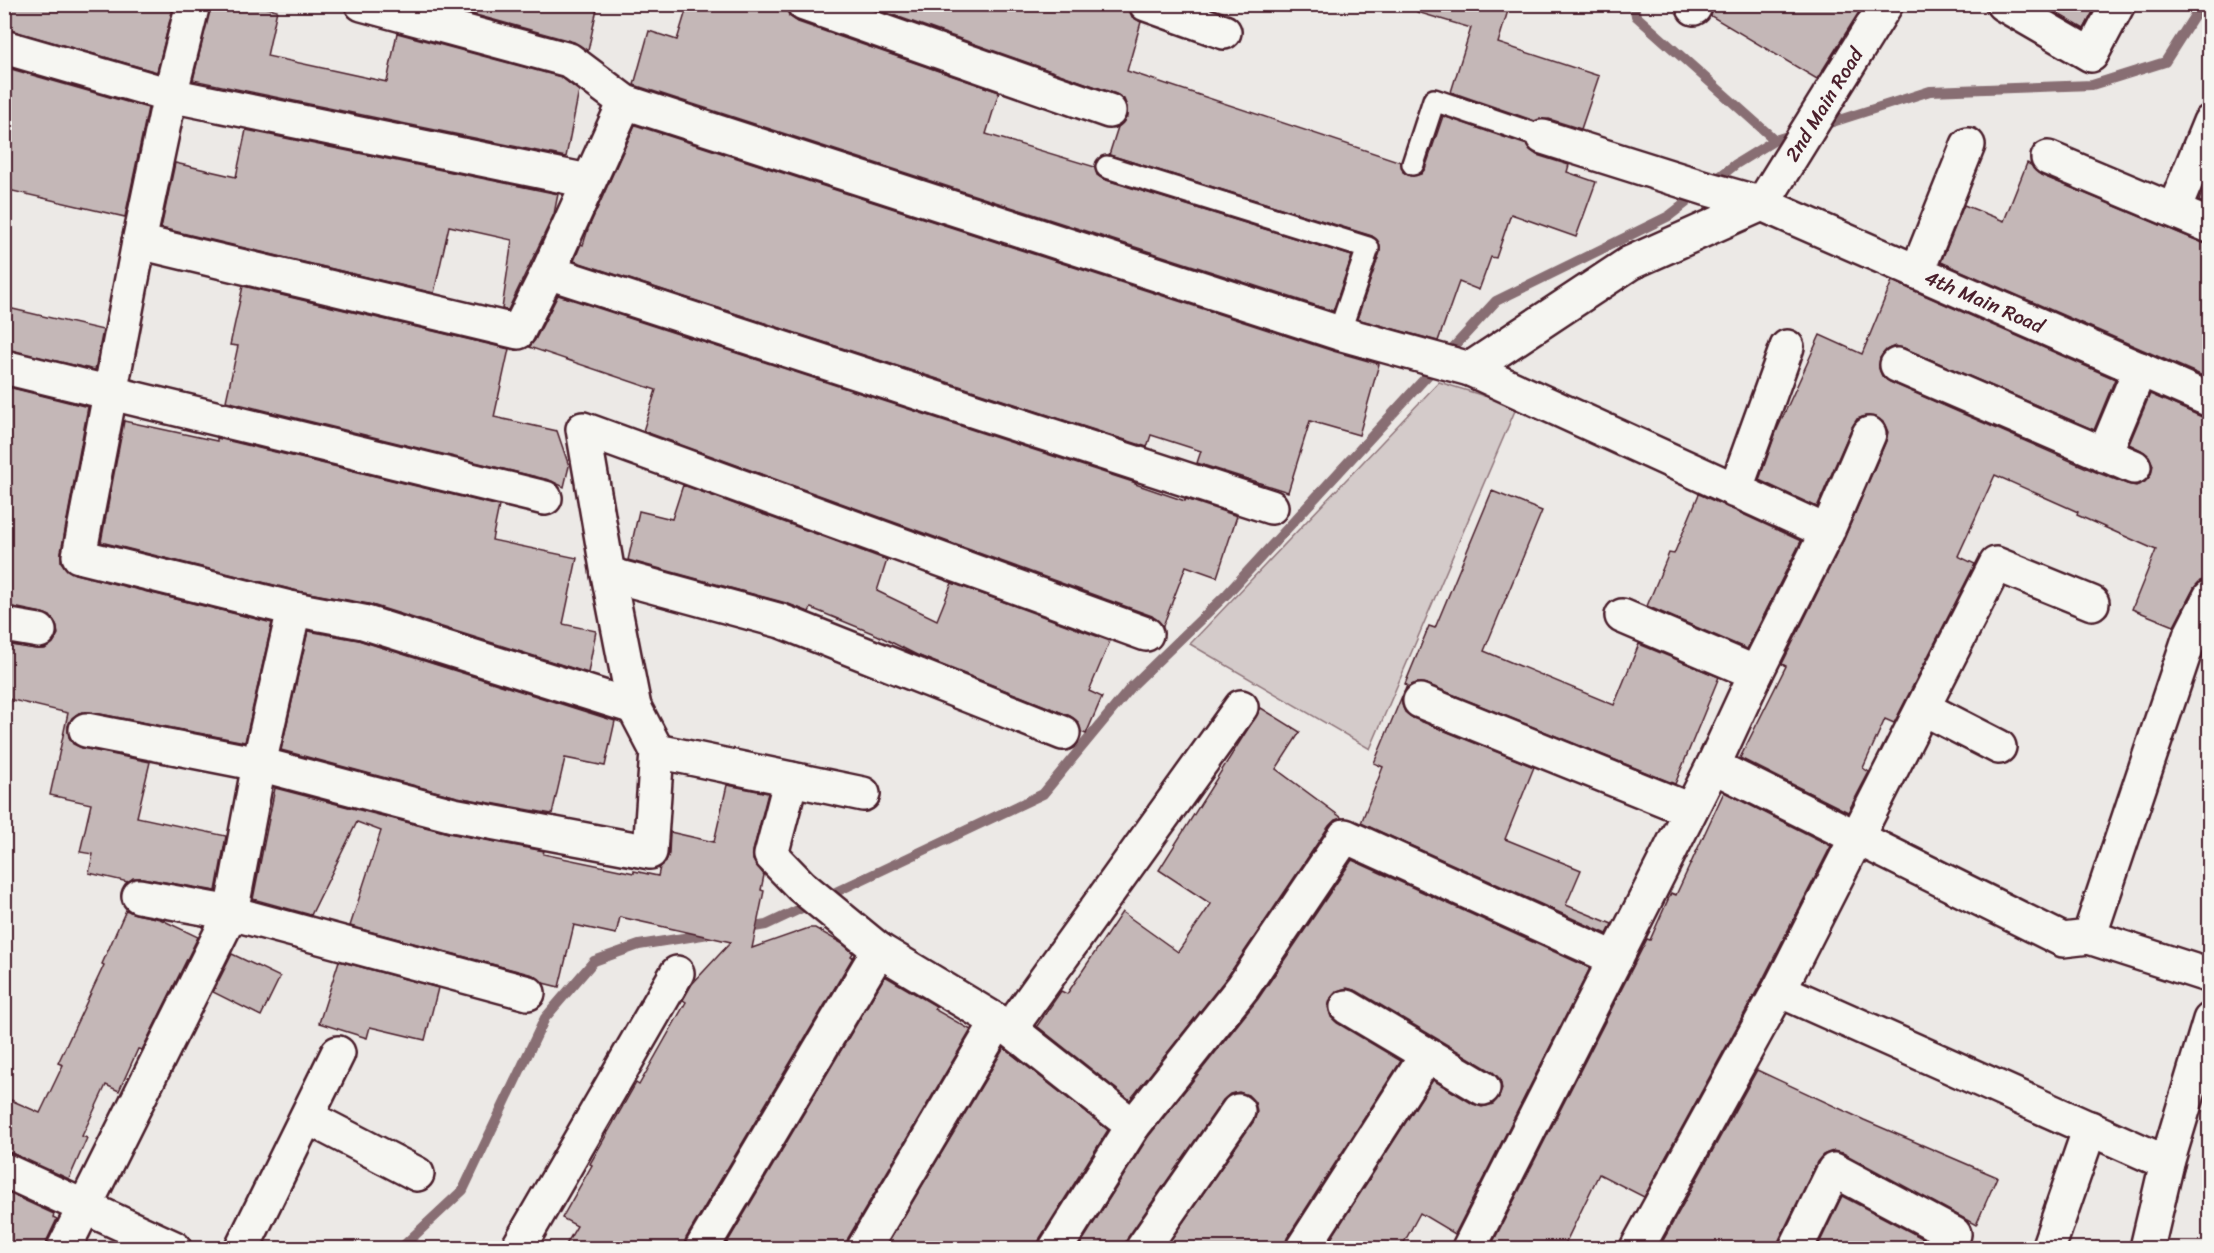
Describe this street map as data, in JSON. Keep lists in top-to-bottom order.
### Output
{
  "streets": {
    "street": ["2nd Main Road", "4th Main Road"]
  },
  "crossings": [
    ["2nd Main Road", "4th Main Road"]
  ]
}
